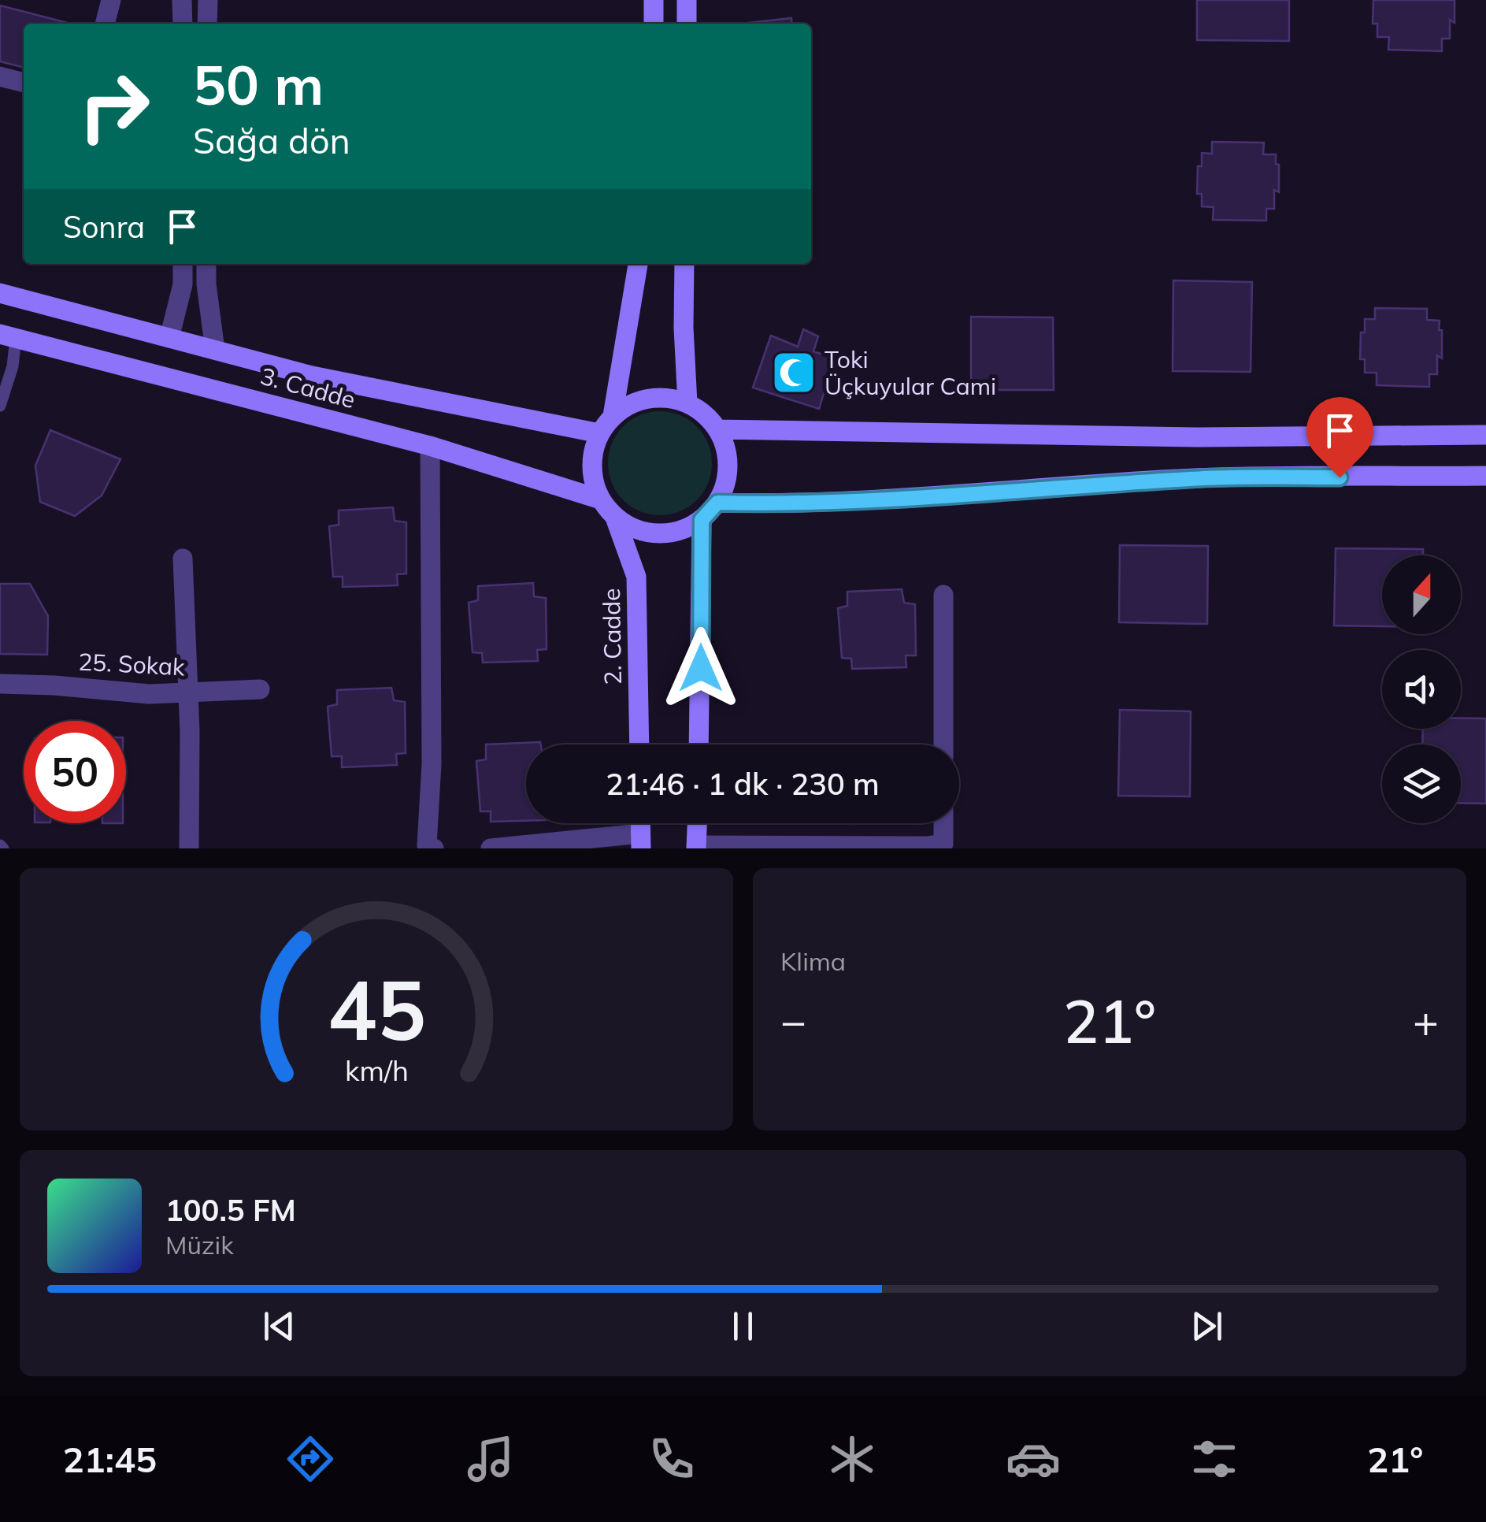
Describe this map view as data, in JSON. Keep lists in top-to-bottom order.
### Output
{
  "streets": {
    "main road": ["3. Cadde", "2. Cadde"],
    "street": ["25. Sokak"]
  },
  "crossings": [
    ["3. Cadde", "2. Cadde"]
  ],
  "places": {
    "mosque": ["Toki Üçkuyular Cami"]
  },
  "north": "top",
  "page": {
    "turn": ["50 m", "Sağa dön"],
    "then": "Sonra",
    "limit": "50",
    "trip": "21:46 · 1 dk · 230 m",
    "tile": "Klima",
    "heat": ["−", "21°", "+"],
    "song": ["100.5 FM", "Müzik"],
    "tabs": ["21:45", "21°"],
    "gauge": ["45", "km/h"]
  }
}
